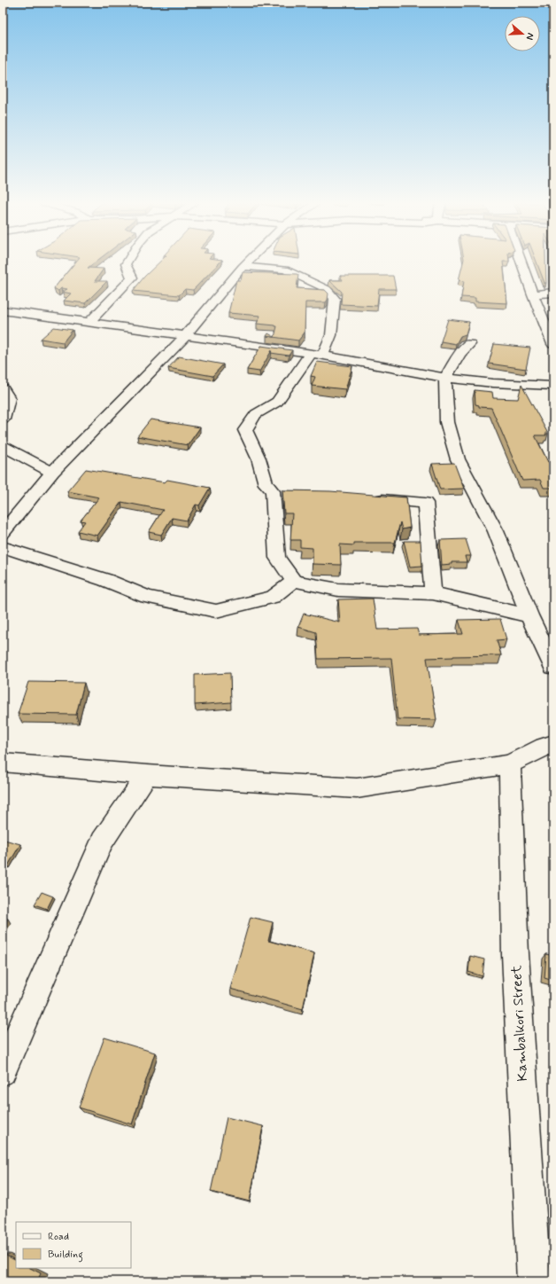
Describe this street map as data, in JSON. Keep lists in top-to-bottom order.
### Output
{
  "streets": {
    "street": ["Kambalkori Street"]
  },
  "legend": ["Road", "Building"],
  "north": "right"
}
